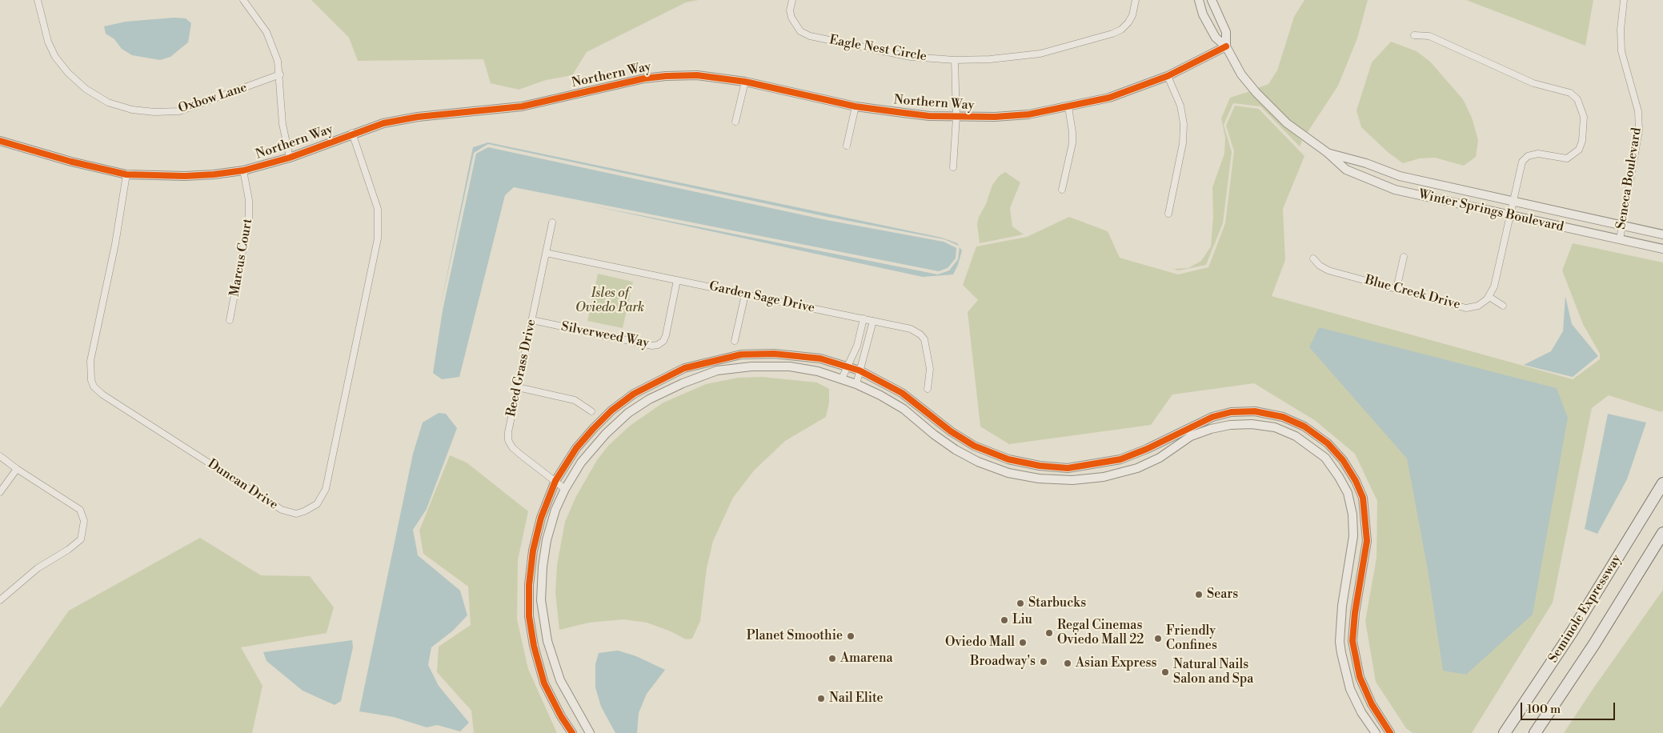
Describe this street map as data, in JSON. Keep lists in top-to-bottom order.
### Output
{
  "streets": {
    "highway": ["Seminole Expressway"],
    "street": [
      "Eagle Nest Circle",
      "Northern Way",
      "Oxbow Lane",
      "Seneca Boulevard",
      "Winter Springs Boulevard",
      "Marcus Court",
      "Blue Creek Drive",
      "Garden Sage Drive",
      "Silverweed Way",
      "Reed Grass Drive",
      "Duncan Drive"
    ]
  },
  "crossings": [
    ["Northern Way", "Winter Springs Boulevard"],
    ["Northern Way", "Marcus Court"],
    ["Northern Way", "Duncan Drive"],
    ["Seneca Boulevard", "Winter Springs Boulevard"],
    ["Garden Sage Drive", "Silverweed Way"],
    ["Garden Sage Drive", "Reed Grass Drive"],
    ["Silverweed Way", "Reed Grass Drive"]
  ],
  "parks": ["Isles of Oviedo Park"],
  "places": [
    "Sears",
    "Starbucks",
    "Liu",
    "Regal Cinemas Oviedo Mall 22",
    "Planet Smoothie",
    "Friendly Confines",
    "Oviedo Mall",
    "Amarena",
    "Broadway's",
    "Asian Express",
    "Natural Nails Salon and Spa",
    "Nail Elite"
  ],
  "scale_bar": "100 m"
}
